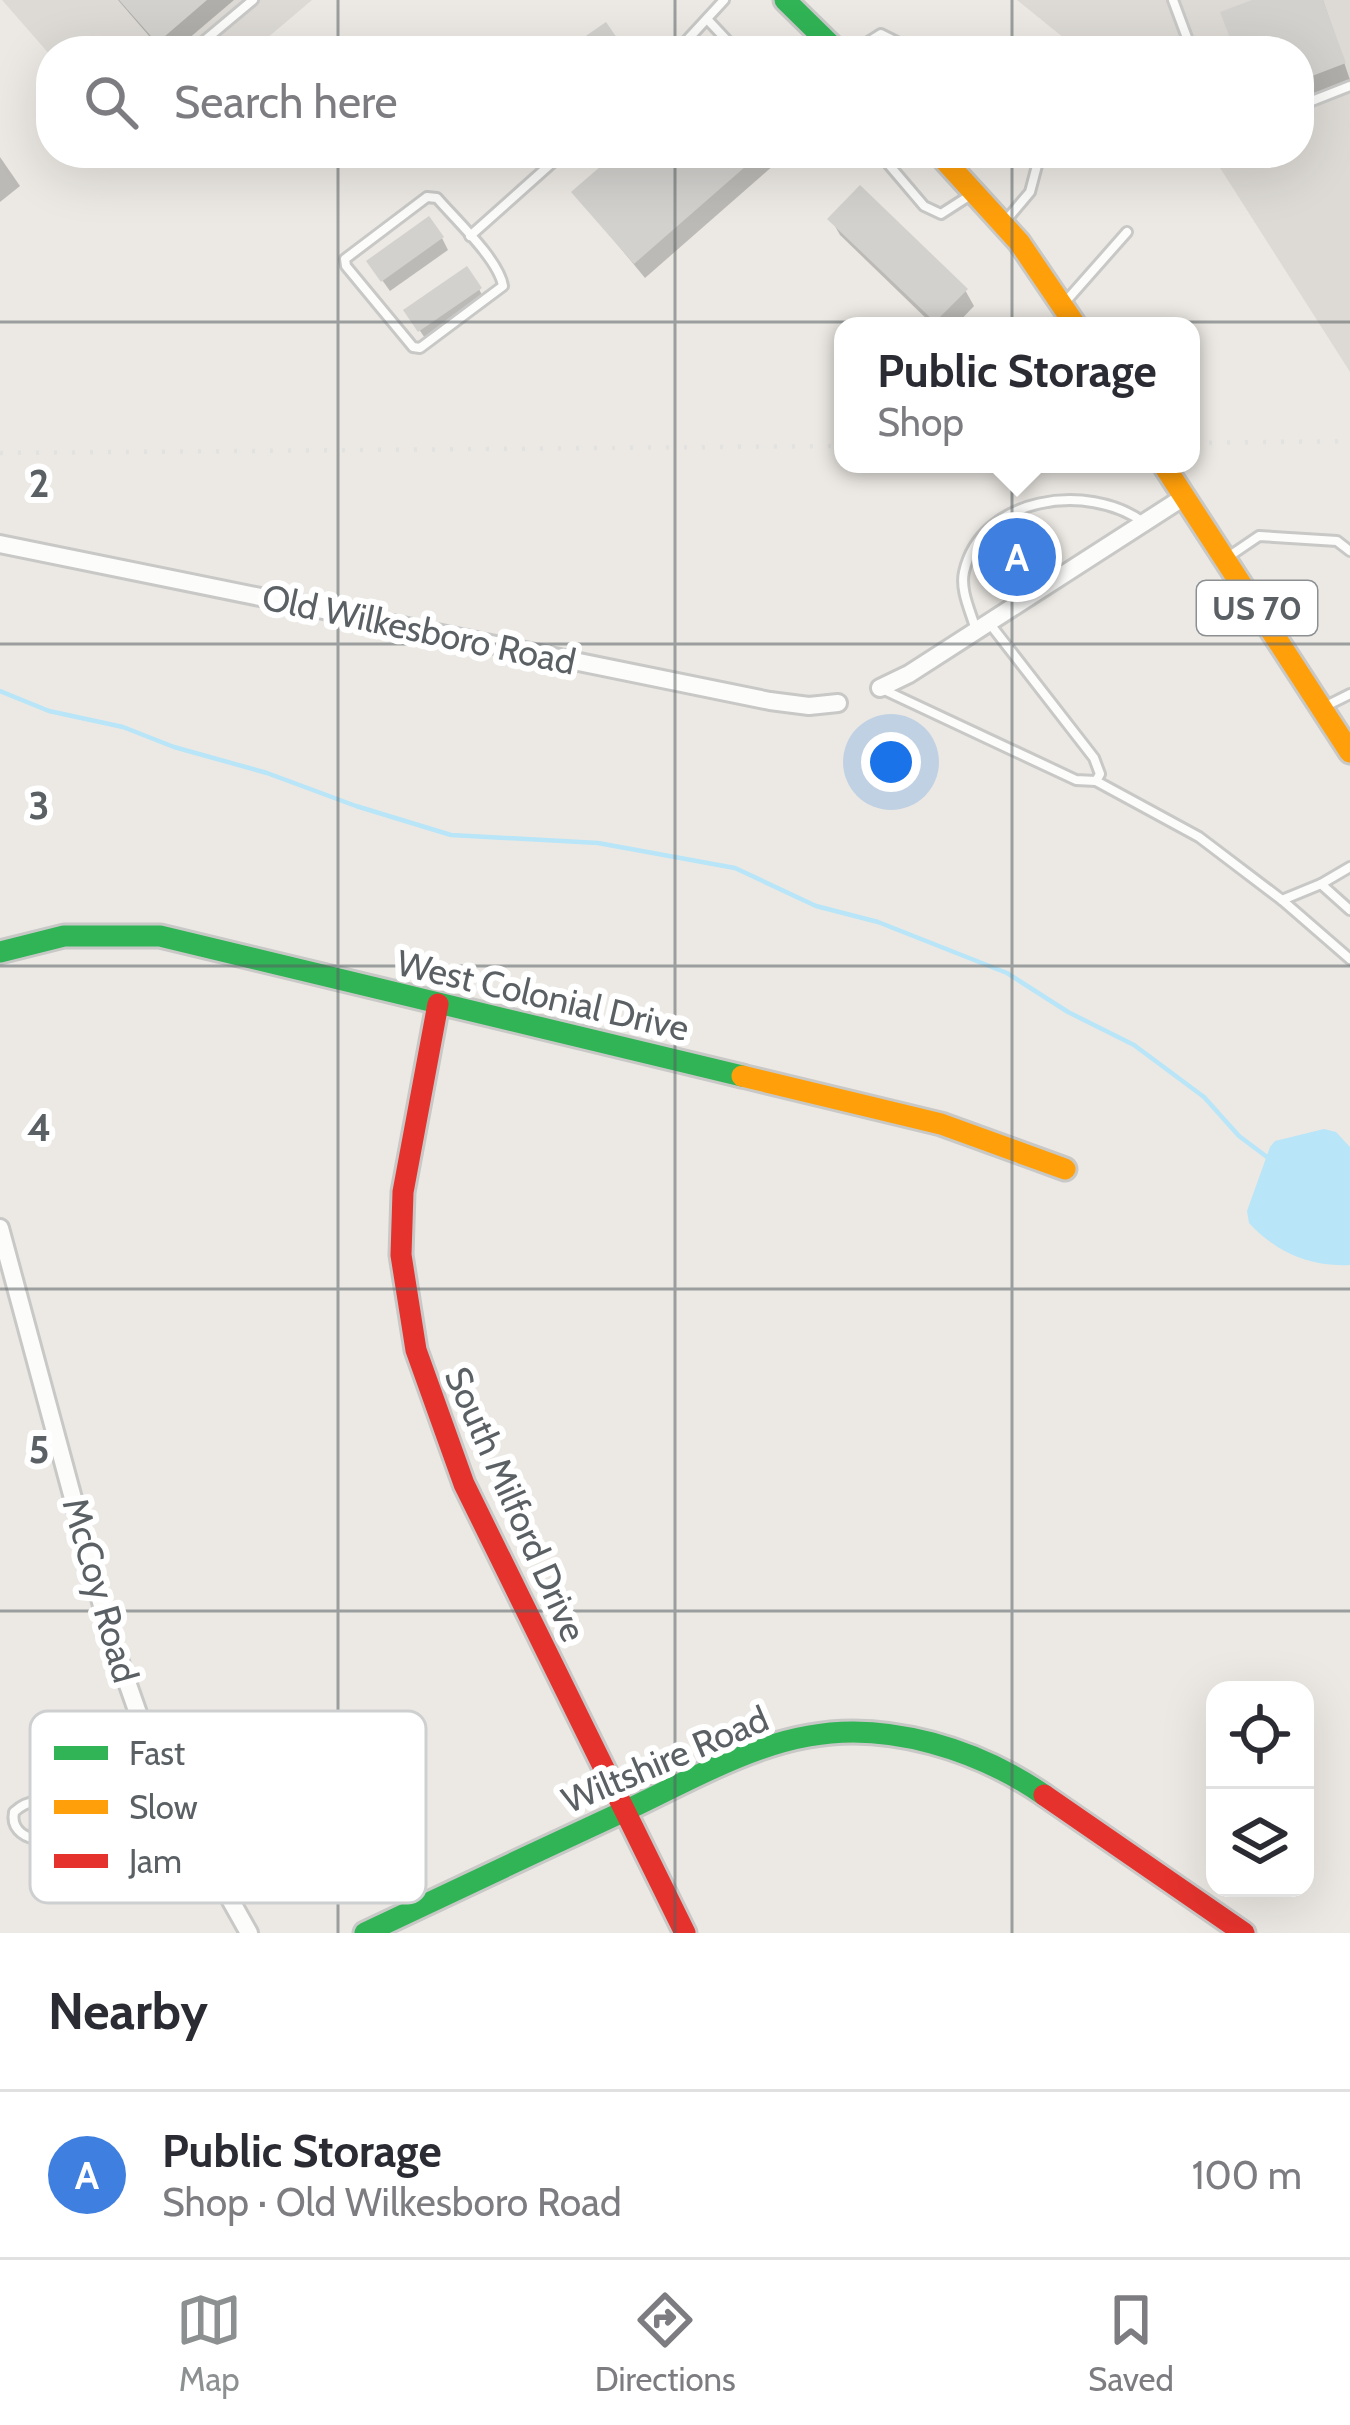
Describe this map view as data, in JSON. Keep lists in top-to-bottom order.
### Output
{
  "streets": {
    "main road": [
      "US 70",
      "West Colonial Drive",
      "South Milford Drive",
      "Wiltshire Road"
    ],
    "street": ["Old Wilkesboro Road", "McCoy Road"]
  },
  "crossings": [
    ["West Colonial Drive", "South Milford Drive"],
    ["South Milford Drive", "Wiltshire Road"]
  ],
  "legend": ["Fast", "Slow", "Jam"],
  "page": {
    "search": "Search here",
    "popup": ["Public Storage", "Shop"],
    "pins": "A",
    "heading": "Nearby",
    "list": [
      {
        "mark": "A",
        "name": "Public Storage",
        "note": "Shop · Old Wilkesboro Road",
        "value": "100 m"
      }
    ],
    "nav": ["Map", "Directions", "Saved"]
  },
  "grid": {
    "rows": [
      "2",
      "3",
      "4",
      "5"
    ]
  }
}
